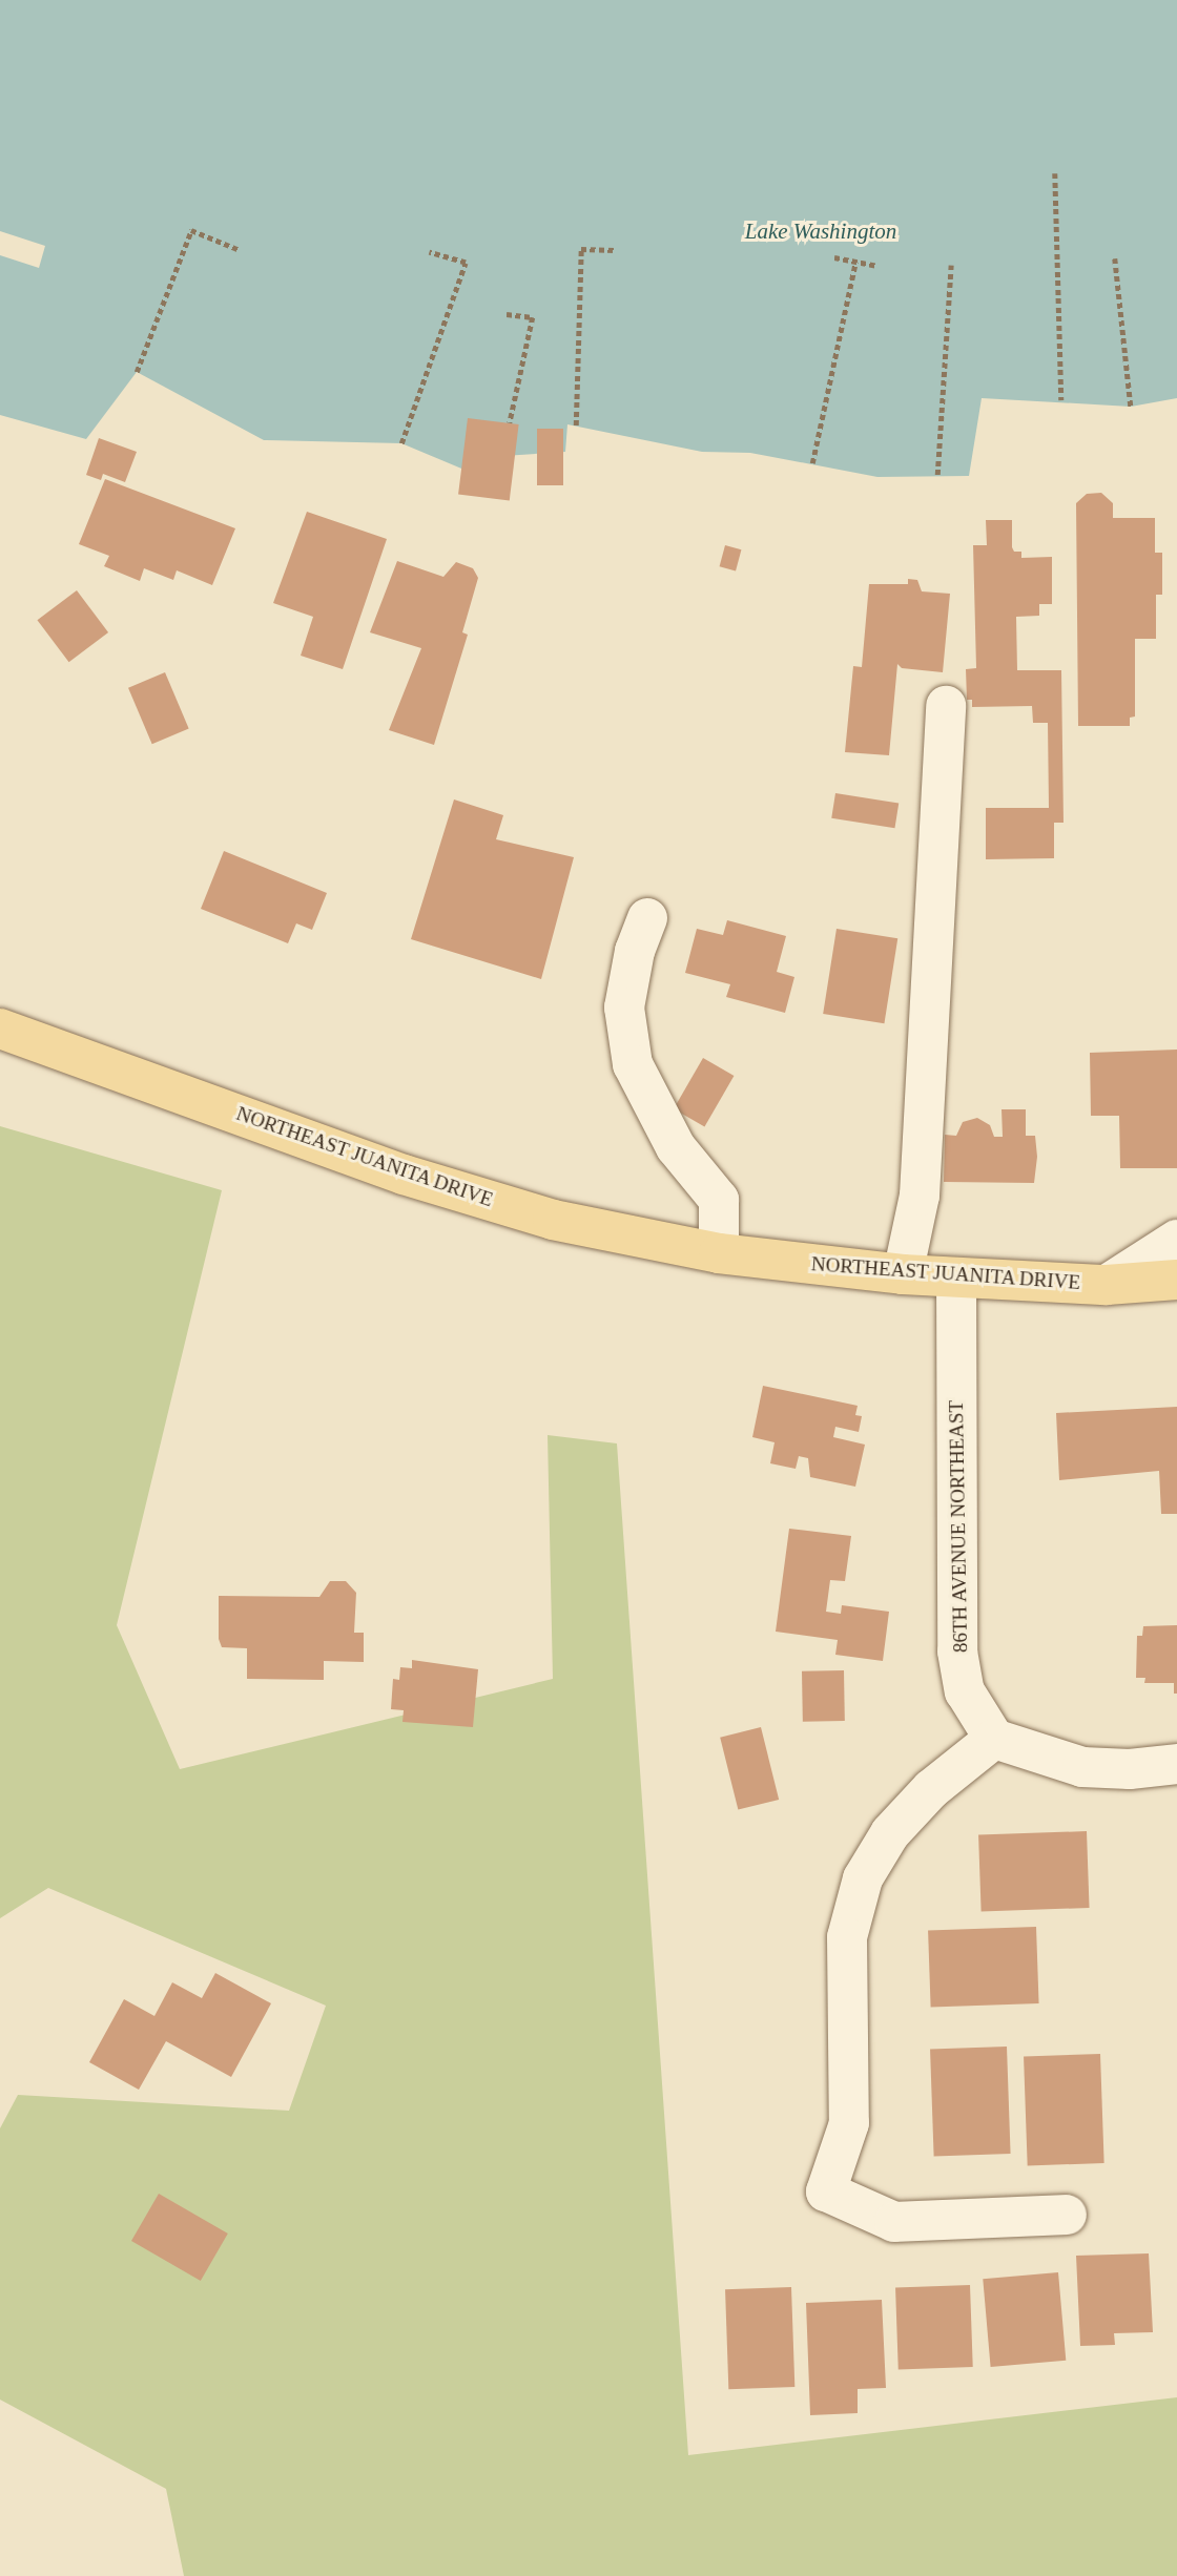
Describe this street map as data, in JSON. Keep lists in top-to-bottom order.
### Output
{
  "streets": {
    "main road": ["NORTHEAST JUANITA DRIVE"],
    "street": ["86TH AVENUE NORTHEAST"]
  },
  "crossings": [
    ["NORTHEAST JUANITA DRIVE", "86TH AVENUE NORTHEAST"]
  ],
  "water": ["Lake Washington"]
}
